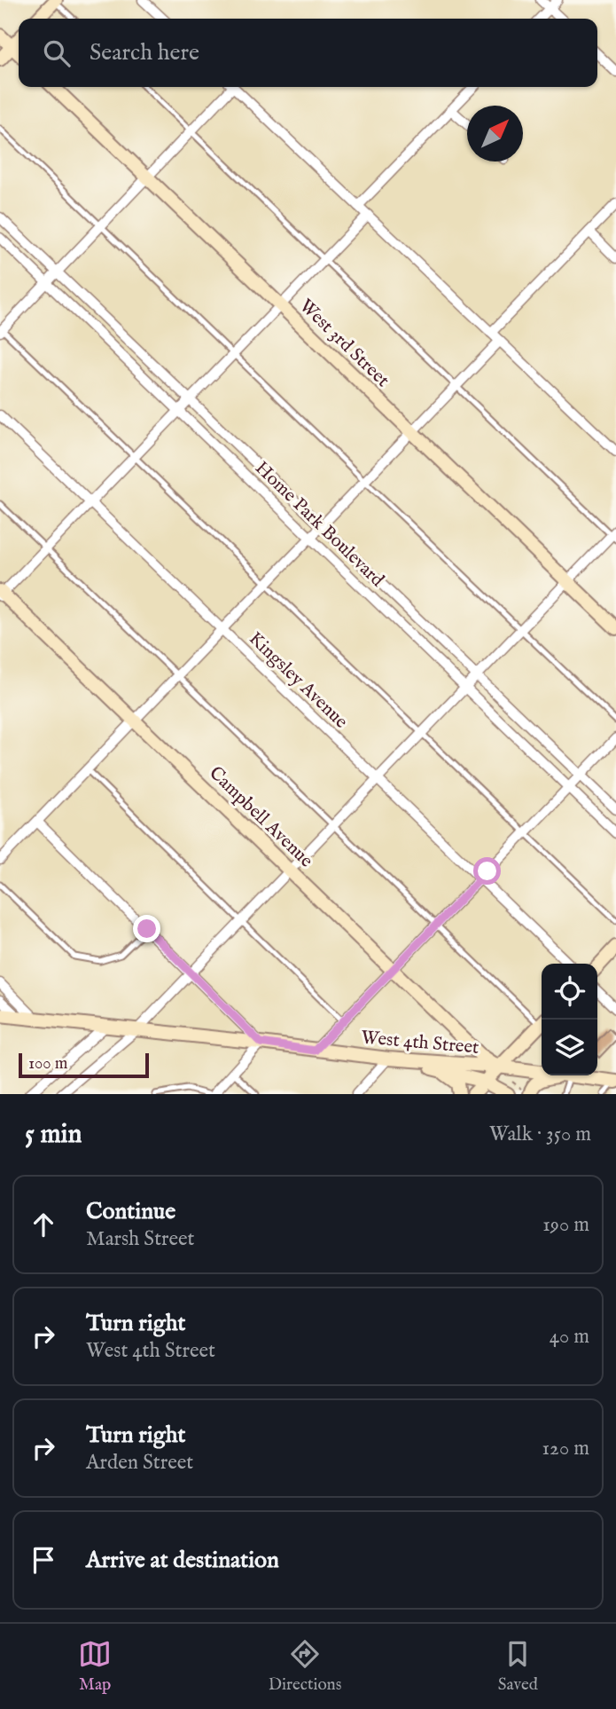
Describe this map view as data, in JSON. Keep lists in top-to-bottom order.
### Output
{
  "streets": {
    "main road": ["West 3rd Street", "Campbell Avenue", "West 4th Street"],
    "street": ["Home Park Boulevard", "Kingsley Avenue"]
  },
  "crossings": [
    ["Campbell Avenue", "West 4th Street"]
  ],
  "scale_bar": "100 m",
  "north": "top right",
  "page": {
    "search": "Search here",
    "scale": "100 m",
    "heading": ["5 min", "Walk · 350 m"],
    "list": [
      ["Continue", "Marsh Street", "190 m"],
      ["Turn right", "West 4th Street", "40 m"],
      ["Turn right", "Arden Street", "120 m"],
      "Arrive at destination"
    ],
    "nav": ["Map", "Directions", "Saved"]
  }
}
